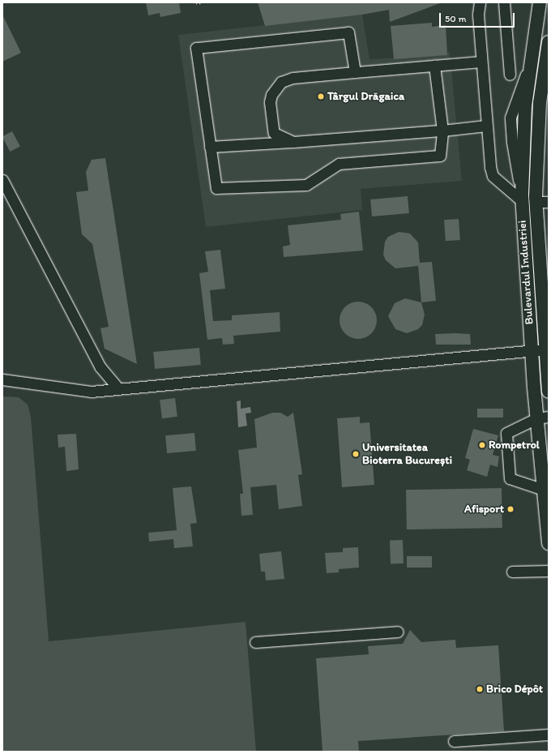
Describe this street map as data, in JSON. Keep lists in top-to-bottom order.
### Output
{
  "streets": {
    "main road": ["Bulevardul Industriei"]
  },
  "places": [
    "Târgul Drăgaica",
    "Rompetrol",
    "Universitatea Bioterra București",
    "Afisport",
    "Brico Dépôt"
  ],
  "scale_bar": "50 m"
}
